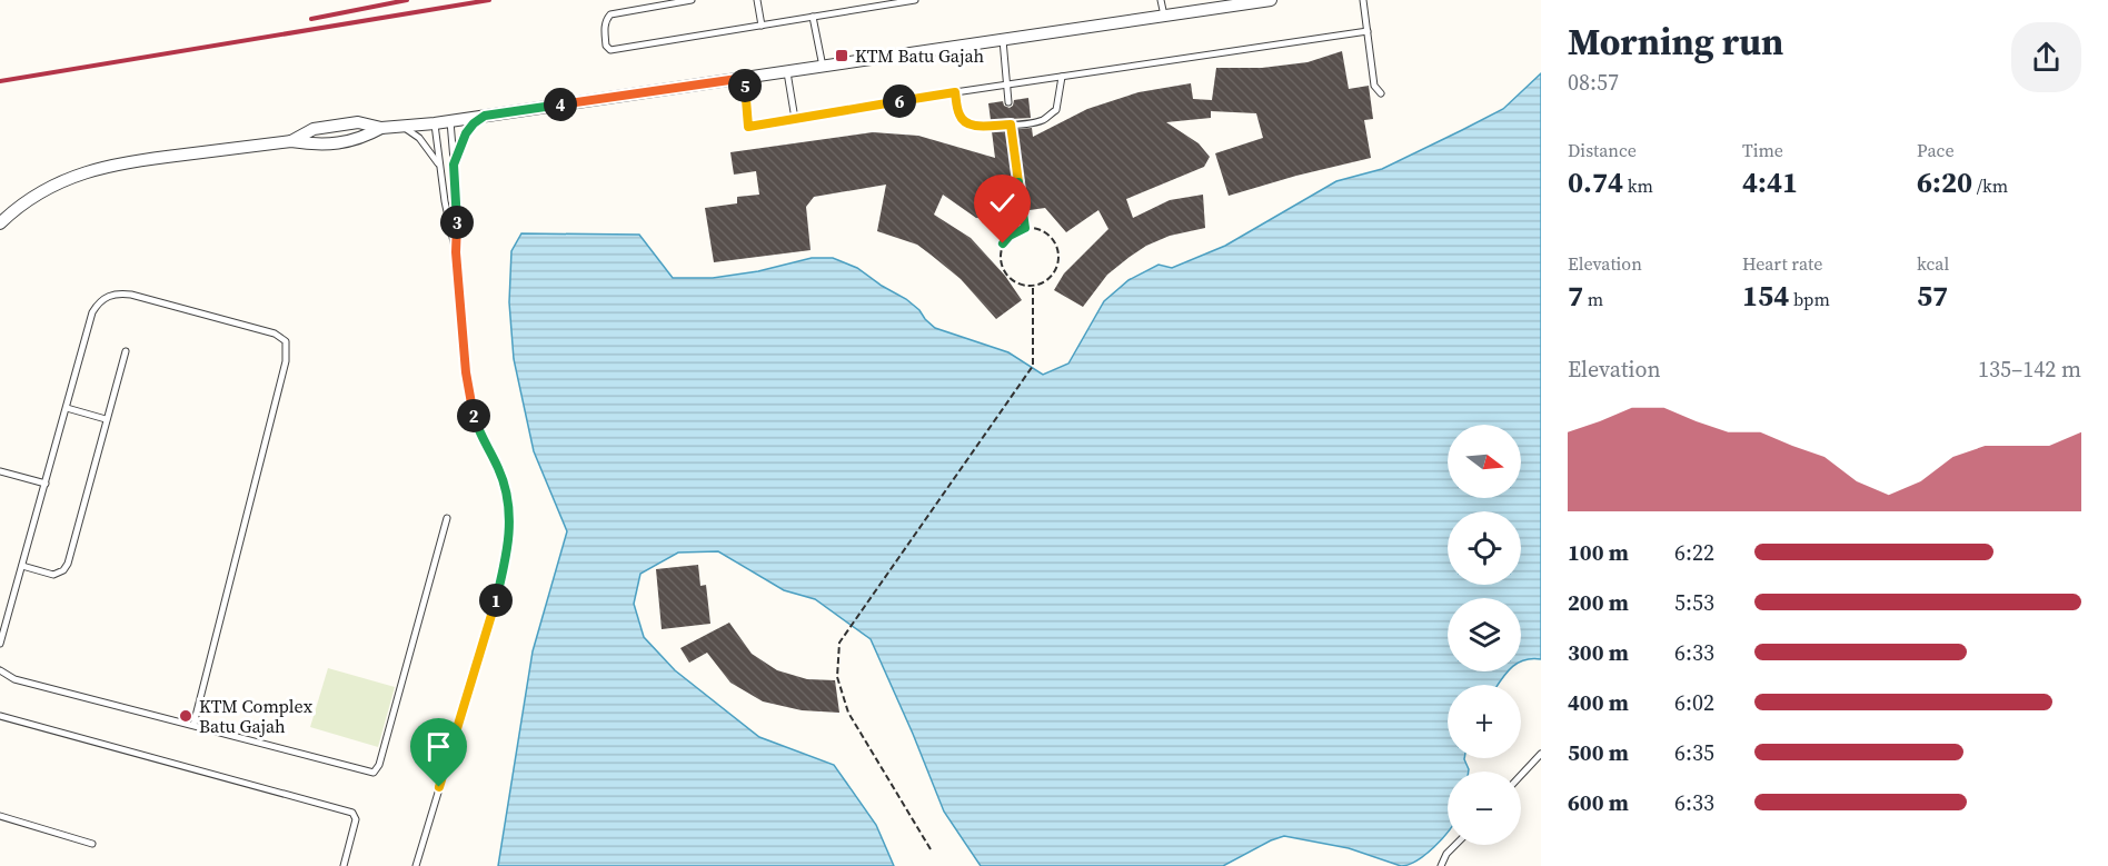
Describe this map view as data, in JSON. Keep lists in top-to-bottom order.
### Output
{
  "places": {
    "transit": ["KTM Batu Gajah"],
    "other": ["KTM Complex Batu Gajah"]
  },
  "north": "right",
  "page": {
    "heading": ["Morning run", "08:57"],
    "pins": [
      "5",
      "6",
      "4",
      "3",
      "2",
      "1"
    ],
    "stats": [
      ["Distance", "0.74 km"],
      ["Time", "4:41"],
      ["Pace", "6:20 /km"],
      ["Elevation", "7 m"],
      ["Heart rate", "154 bpm"],
      ["kcal", "57"]
    ],
    "chart": ["Elevation", "135–142 m"],
    "map_buttons": ["+", "−"],
    "list": [
      {
        "name": "100 m",
        "note": "6:22"
      },
      {
        "name": "200 m",
        "note": "5:53"
      },
      {
        "name": "300 m",
        "note": "6:33"
      },
      {
        "name": "400 m",
        "note": "6:02"
      },
      {
        "name": "500 m",
        "note": "6:35"
      },
      {
        "name": "600 m",
        "note": "6:33"
      }
    ]
  }
}
